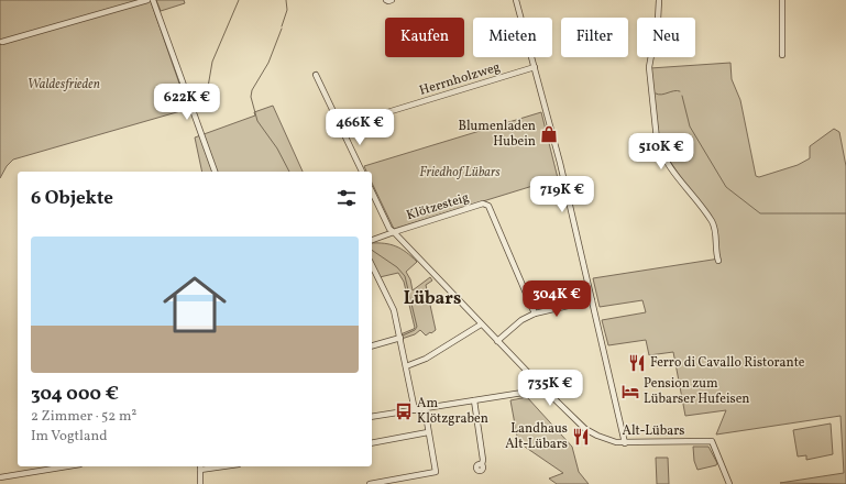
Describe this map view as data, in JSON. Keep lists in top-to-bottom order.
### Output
{
  "streets": {
    "street": ["Herrnholzweg", "Klötzesteig", "Alt-Lübars"]
  },
  "crossings": [
    ["Klötzesteig", "Alt-Lübars"]
  ],
  "districts": ["Lübars"],
  "parks": ["Waldesfrieden", "Friedhof Lübars"],
  "places": {
    "shop": ["Blumenladen Hubein"],
    "restaurant": ["Ferro di Cavallo Ristorante", "Landhaus Alt-Lübars"],
    "hotel": ["Pension zum Lübarser Hufeisen"],
    "bus stop": ["Am Klötzgraben"]
  },
  "page": {
    "chip": [
      "Kaufen",
      "Mieten",
      "Filter",
      "Neu"
    ],
    "price": [
      "622K €",
      "466K €",
      "510K €",
      "719K €",
      "304K €",
      "735K €"
    ],
    "heading": "6 Objekte",
    "list": [
      {
        "name": "304 000 €",
        "note": "2 Zimmer · 52 m² · Im Vogtland"
      }
    ]
  }
}
